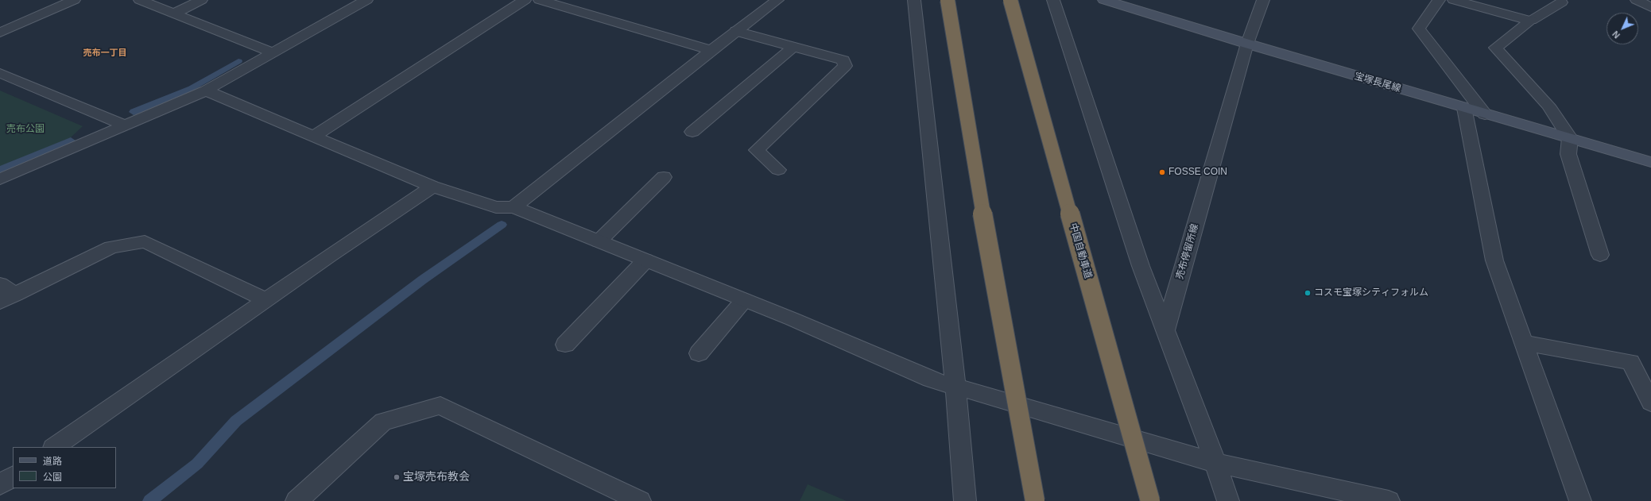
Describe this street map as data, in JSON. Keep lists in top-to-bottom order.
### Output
{
  "streets": {
    "highway": ["中国自動車道"],
    "street": ["宝塚長尾線", "売布停留所線"]
  },
  "crossings": [
    ["宝塚長尾線", "売布停留所線"]
  ],
  "districts": ["売布一丁目"],
  "parks": ["売布公園"],
  "places": ["FOSSE COIN", "コスモ宝塚シティフォルム", "宝塚売布教会"],
  "legend": ["道路", "公園"],
  "north": "bottom left"
}
